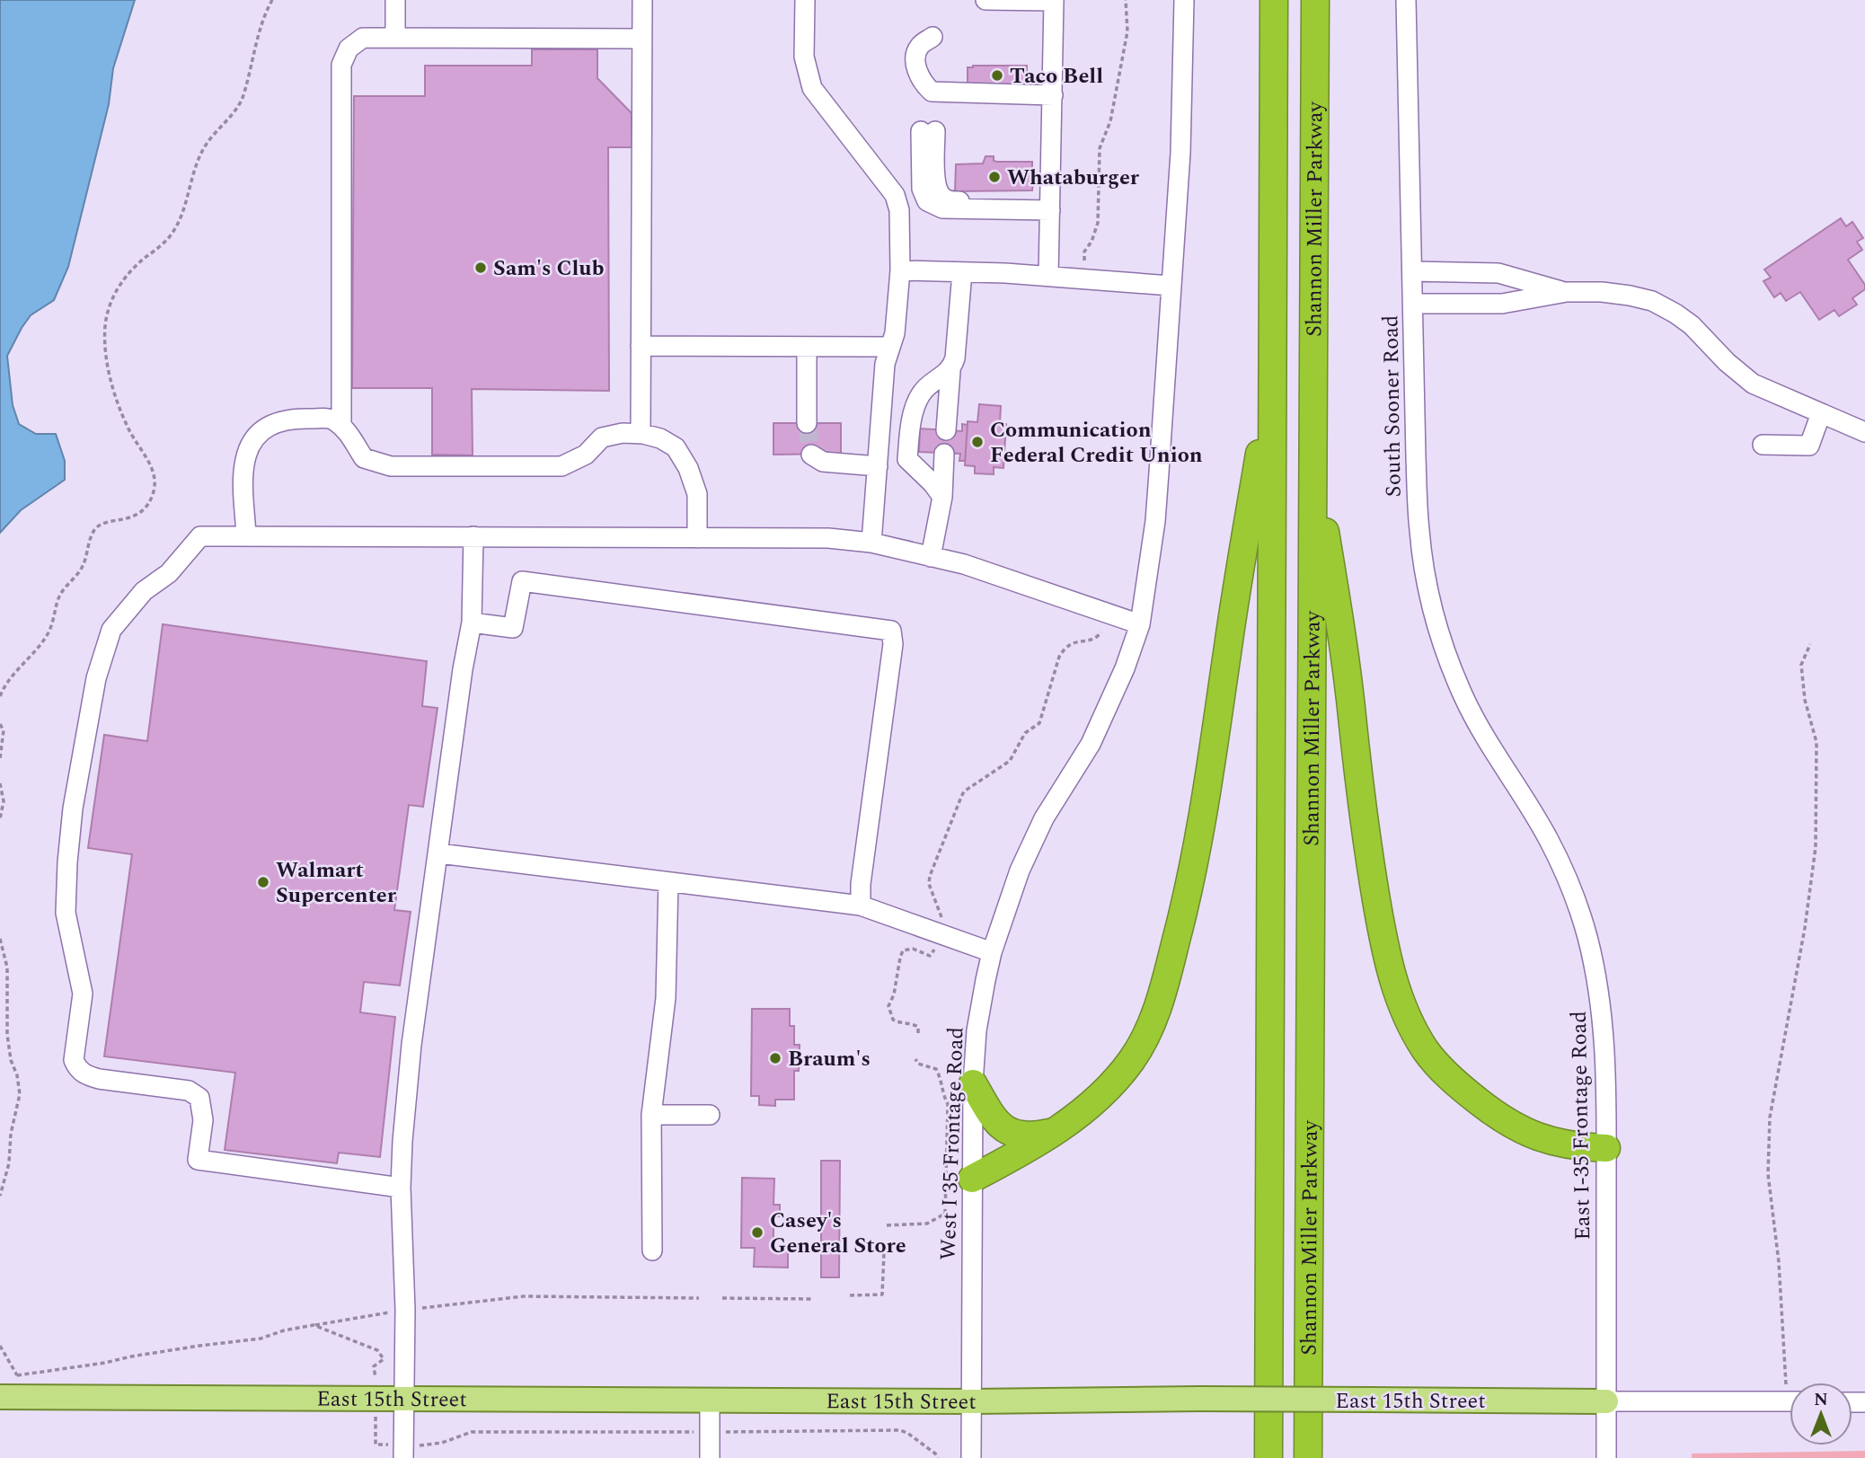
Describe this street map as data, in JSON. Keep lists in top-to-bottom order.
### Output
{
  "streets": {
    "highway": ["Shannon Miller Parkway"],
    "main road": ["East 15th Street"],
    "street": ["South Sooner Road", "East I-35 Frontage Road", "West I 35 Frontage Road"]
  },
  "crossings": [
    ["South Sooner Road", "East I-35 Frontage Road"],
    ["East I-35 Frontage Road", "East 15th Street"],
    ["West I 35 Frontage Road", "East 15th Street"]
  ],
  "places": [
    "Taco Bell",
    "Whataburger",
    "Sam's Club",
    "Communication Federal Credit Union",
    "Walmart Supercenter",
    "Braum's",
    "Casey's General Store"
  ],
  "north": "top"
}
